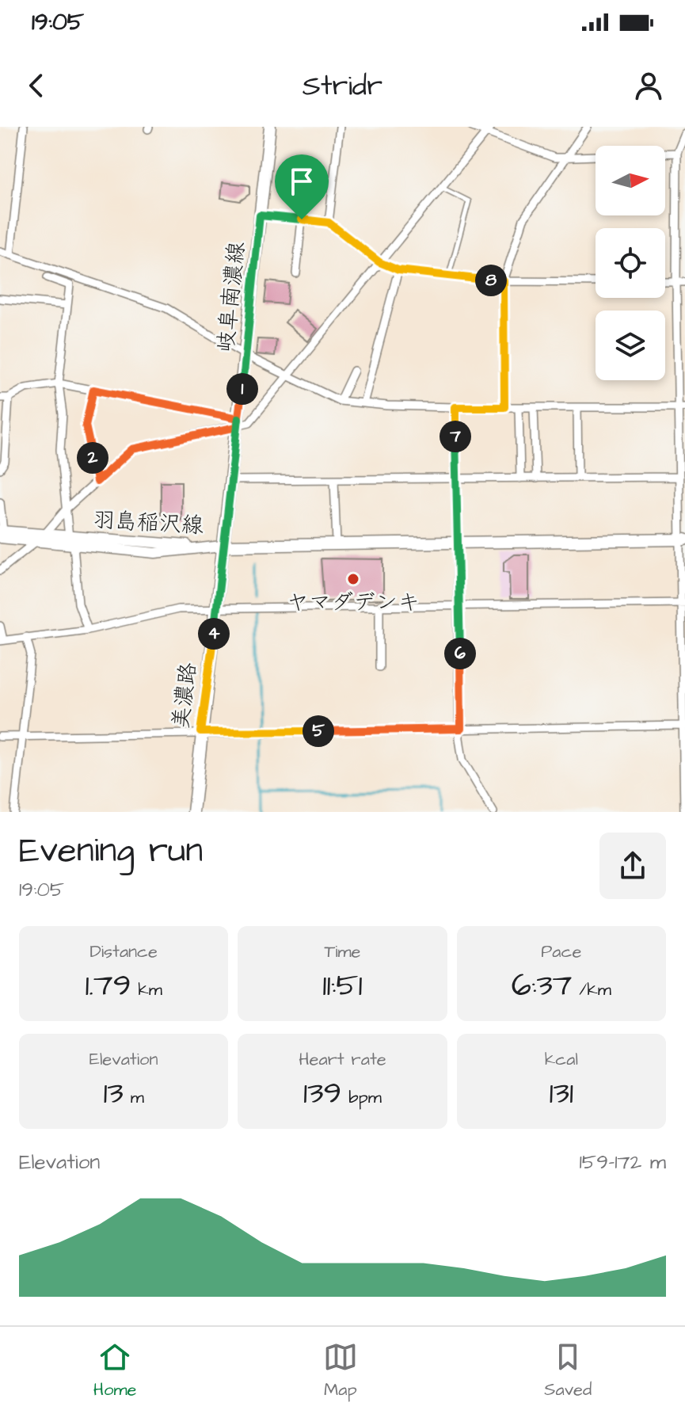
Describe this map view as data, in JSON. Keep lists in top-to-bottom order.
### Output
{
  "streets": {
    "main road": ["岐阜南濃線", "羽島稲沢線", "美濃路"]
  },
  "crossings": [
    ["岐阜南濃線", "羽島稲沢線"],
    ["岐阜南濃線", "美濃路"],
    ["羽島稲沢線", "美濃路"]
  ],
  "places": ["ヤマダデンキ"],
  "north": "right",
  "page": {
    "status": "19:05",
    "header": "Stridr",
    "pins": [
      "8",
      "1",
      "7",
      "2",
      "4",
      "6",
      "5"
    ],
    "heading": ["Evening run", "19:05"],
    "stats": [
      ["Distance", "1.79 km"],
      ["Time", "11:51"],
      ["Pace", "6:37 /km"],
      ["Elevation", "13 m"],
      ["Heart rate", "139 bpm"],
      ["kcal", "131"]
    ],
    "chart": ["Elevation", "159–172 m"],
    "tabs": ["Home", "Map", "Saved"]
  }
}
